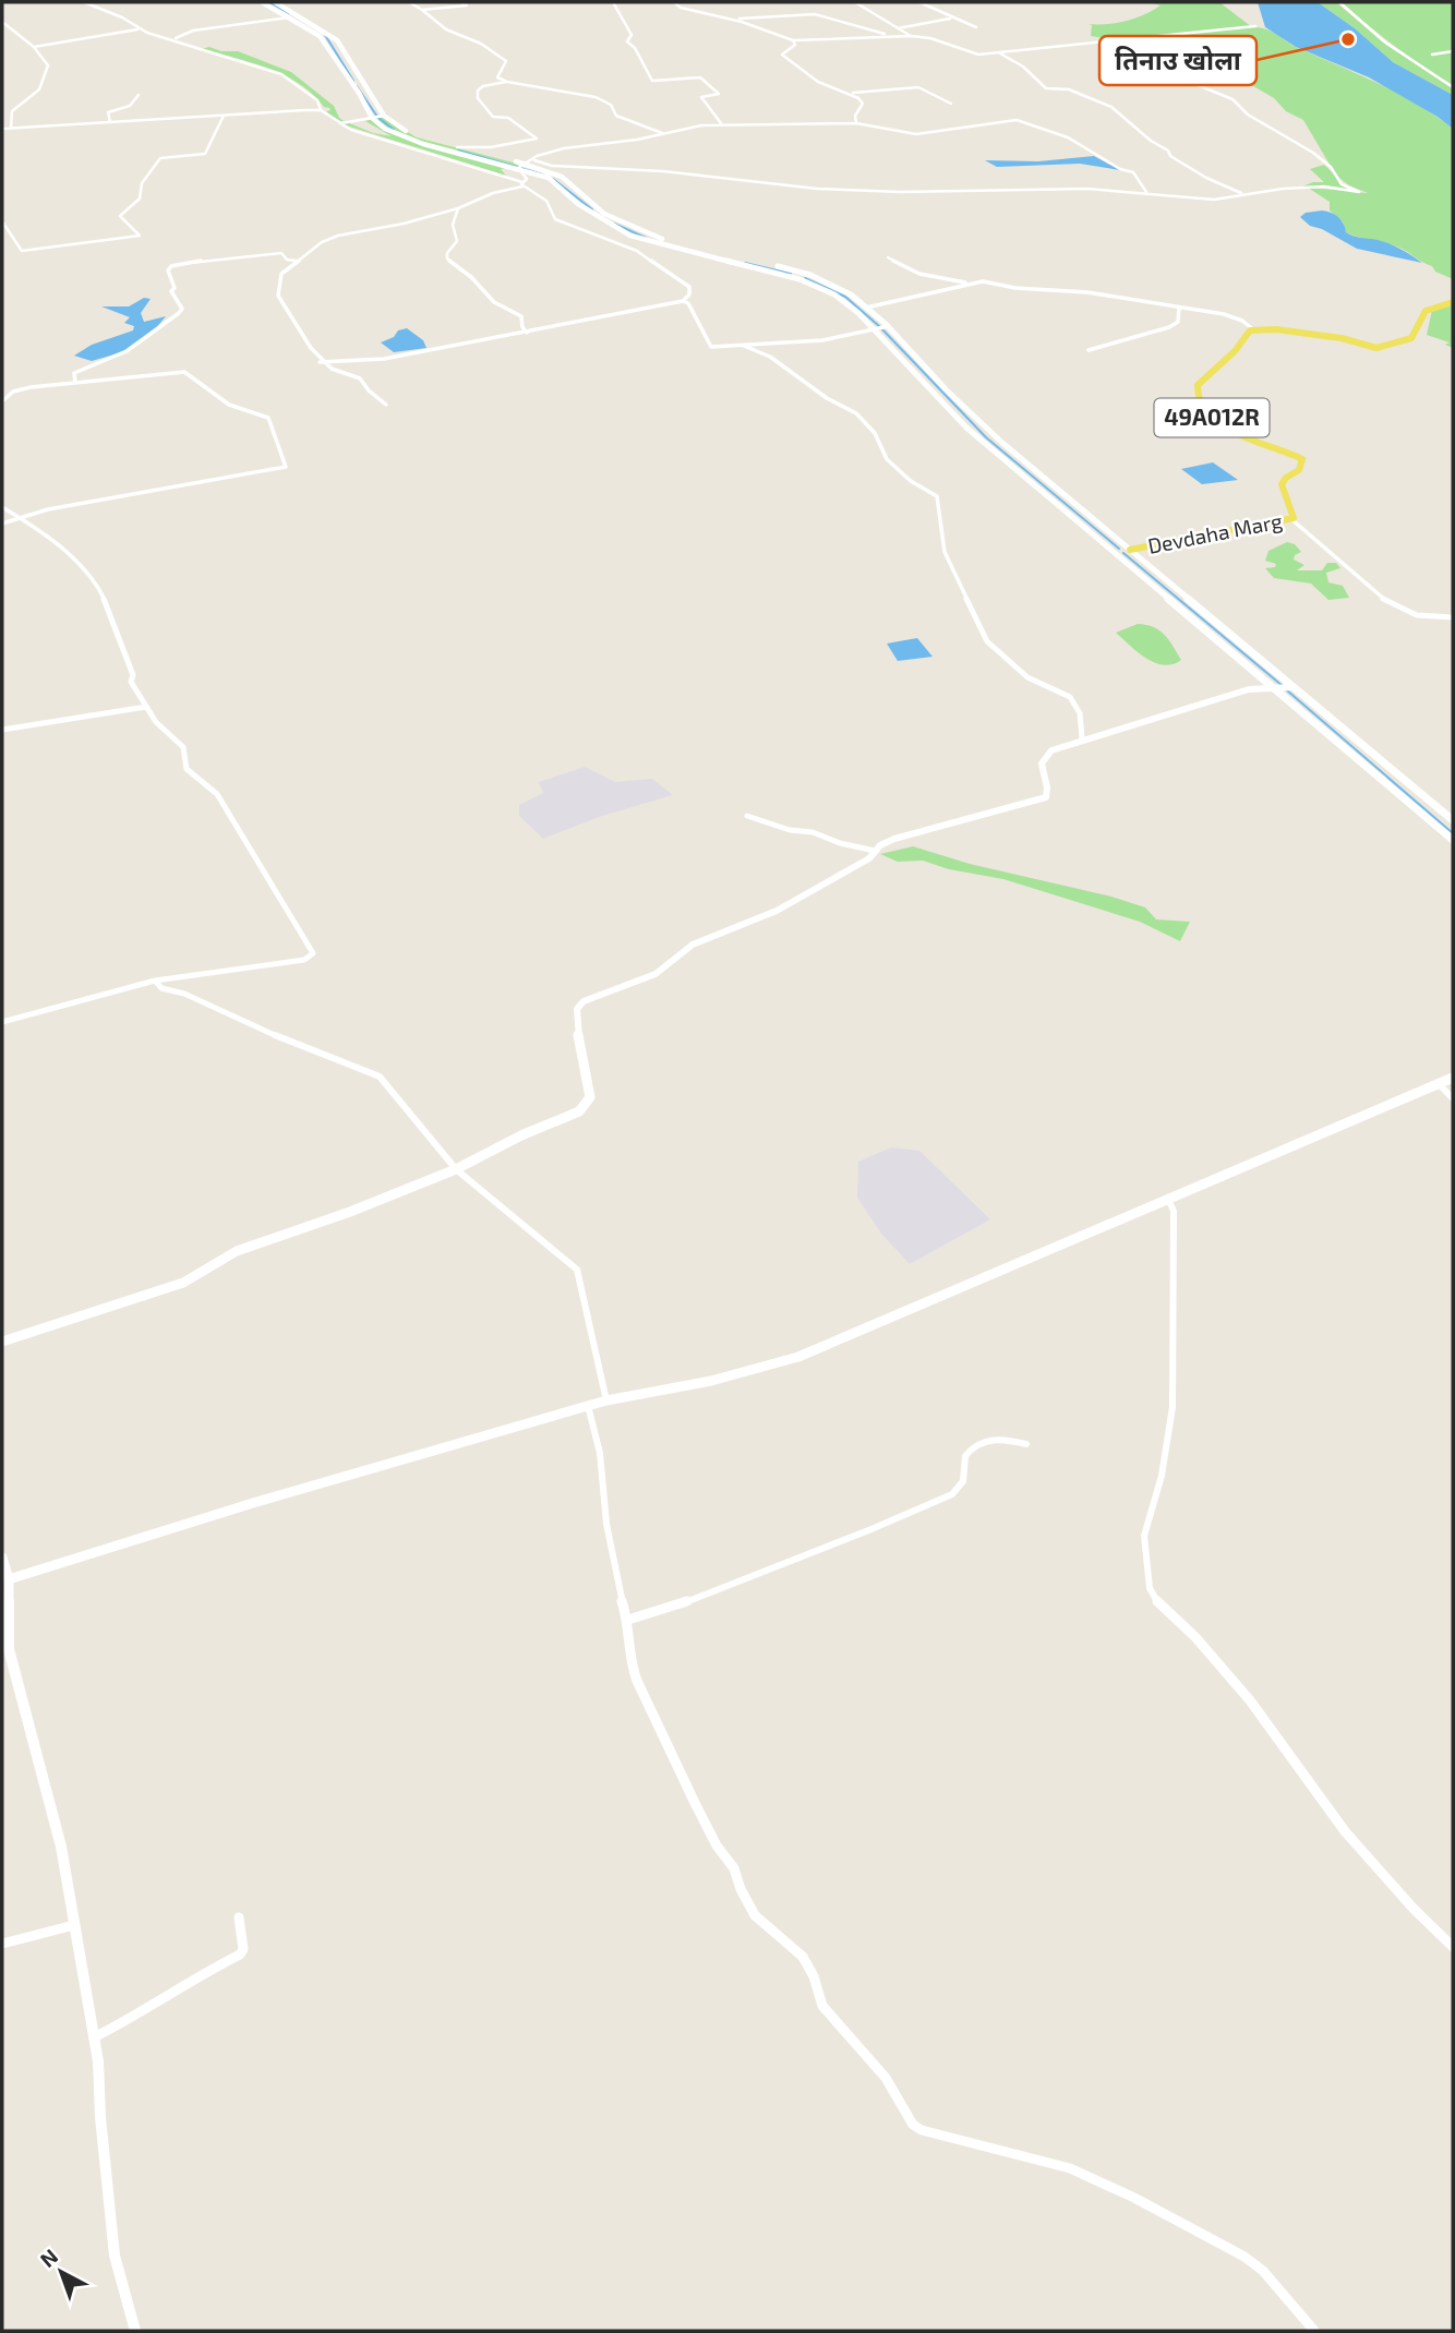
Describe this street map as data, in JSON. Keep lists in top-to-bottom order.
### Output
{
  "streets": {
    "main road": ["49A012R", "Devdaha Marg"]
  },
  "places": ["तिनाउ खोला"],
  "north": "top left"
}
